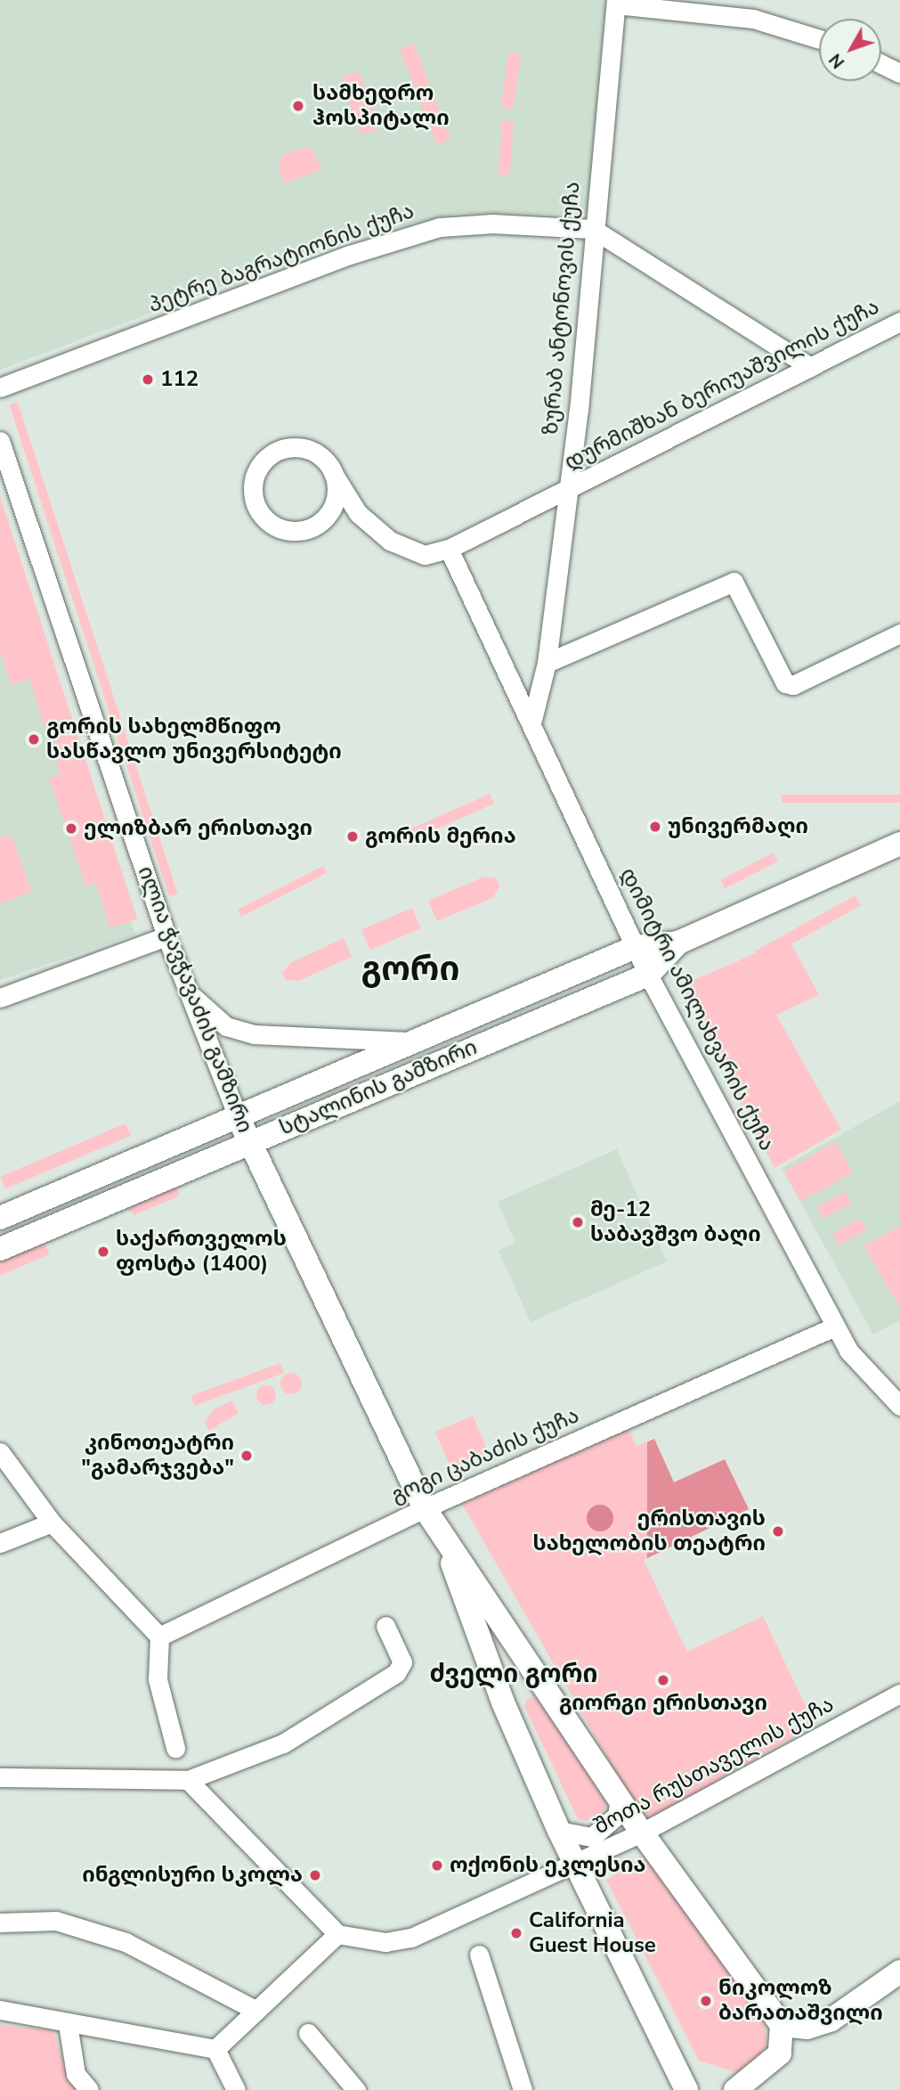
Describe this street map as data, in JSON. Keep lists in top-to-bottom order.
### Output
{
  "streets": {
    "main road": ["ილია ჭავჭავაძის გამზირი", "სტალინის გამზირი"],
    "street": [
      "პეტრე ბაგრატიონის ქუჩა",
      "ზურაბ ანტონოვის ქუჩა",
      "დურმიშხან ბერიუაშვილის ქუჩა",
      "დიმიტრი ამილახვარის ქუჩა",
      "გოგი ცაბაძის ქუჩა",
      "შოთა რუსთაველის ქუჩა"
    ]
  },
  "crossings": [
    ["პეტრე ბაგრატიონის ქუჩა", "ზურაბ ანტონოვის ქუჩა"],
    ["პეტრე ბაგრატიონის ქუჩა", "დურმიშხან ბერიუაშვილის ქუჩა"],
    ["ზურაბ ანტონოვის ქუჩა", "დურმიშხან ბერიუაშვილის ქუჩა"],
    ["ზურაბ ანტონოვის ქუჩა", "დიმიტრი ამილახვარის ქუჩა"],
    ["ილია ჭავჭავაძის გამზირი", "სტალინის გამზირი"],
    ["ილია ჭავჭავაძის გამზირი", "გოგი ცაბაძის ქუჩა"],
    ["ილია ჭავჭავაძის გამზირი", "შოთა რუსთაველის ქუჩა"],
    ["დიმიტრი ამილახვარის ქუჩა", "სტალინის გამზირი"],
    ["დიმიტრი ამილახვარის ქუჩა", "გოგი ცაბაძის ქუჩა"]
  ],
  "districts": ["გორი", "ძველი გორი"],
  "places": [
    "სამხედრო ჰოსპიტალი",
    "112",
    "გორის სახელმწიფო სასწავლო უნივერსიტეტი",
    "უნივერმაღი",
    "ელიზბარ ერისთავი",
    "გორის მერია",
    "მე-12 საბავშვო ბაღი",
    "საქართველოს ფოსტა (1400)",
    "კინოთეატრი \"გამარჯვება\"",
    "ერისთავის სახელობის თეატრი",
    "გიორგი ერისთავი",
    "ოქონის ეკლესია",
    "ინგლისური სკოლა",
    "California Guest House",
    "ნიკოლოზ ბარათაშვილი"
  ],
  "north": "bottom left"
}
